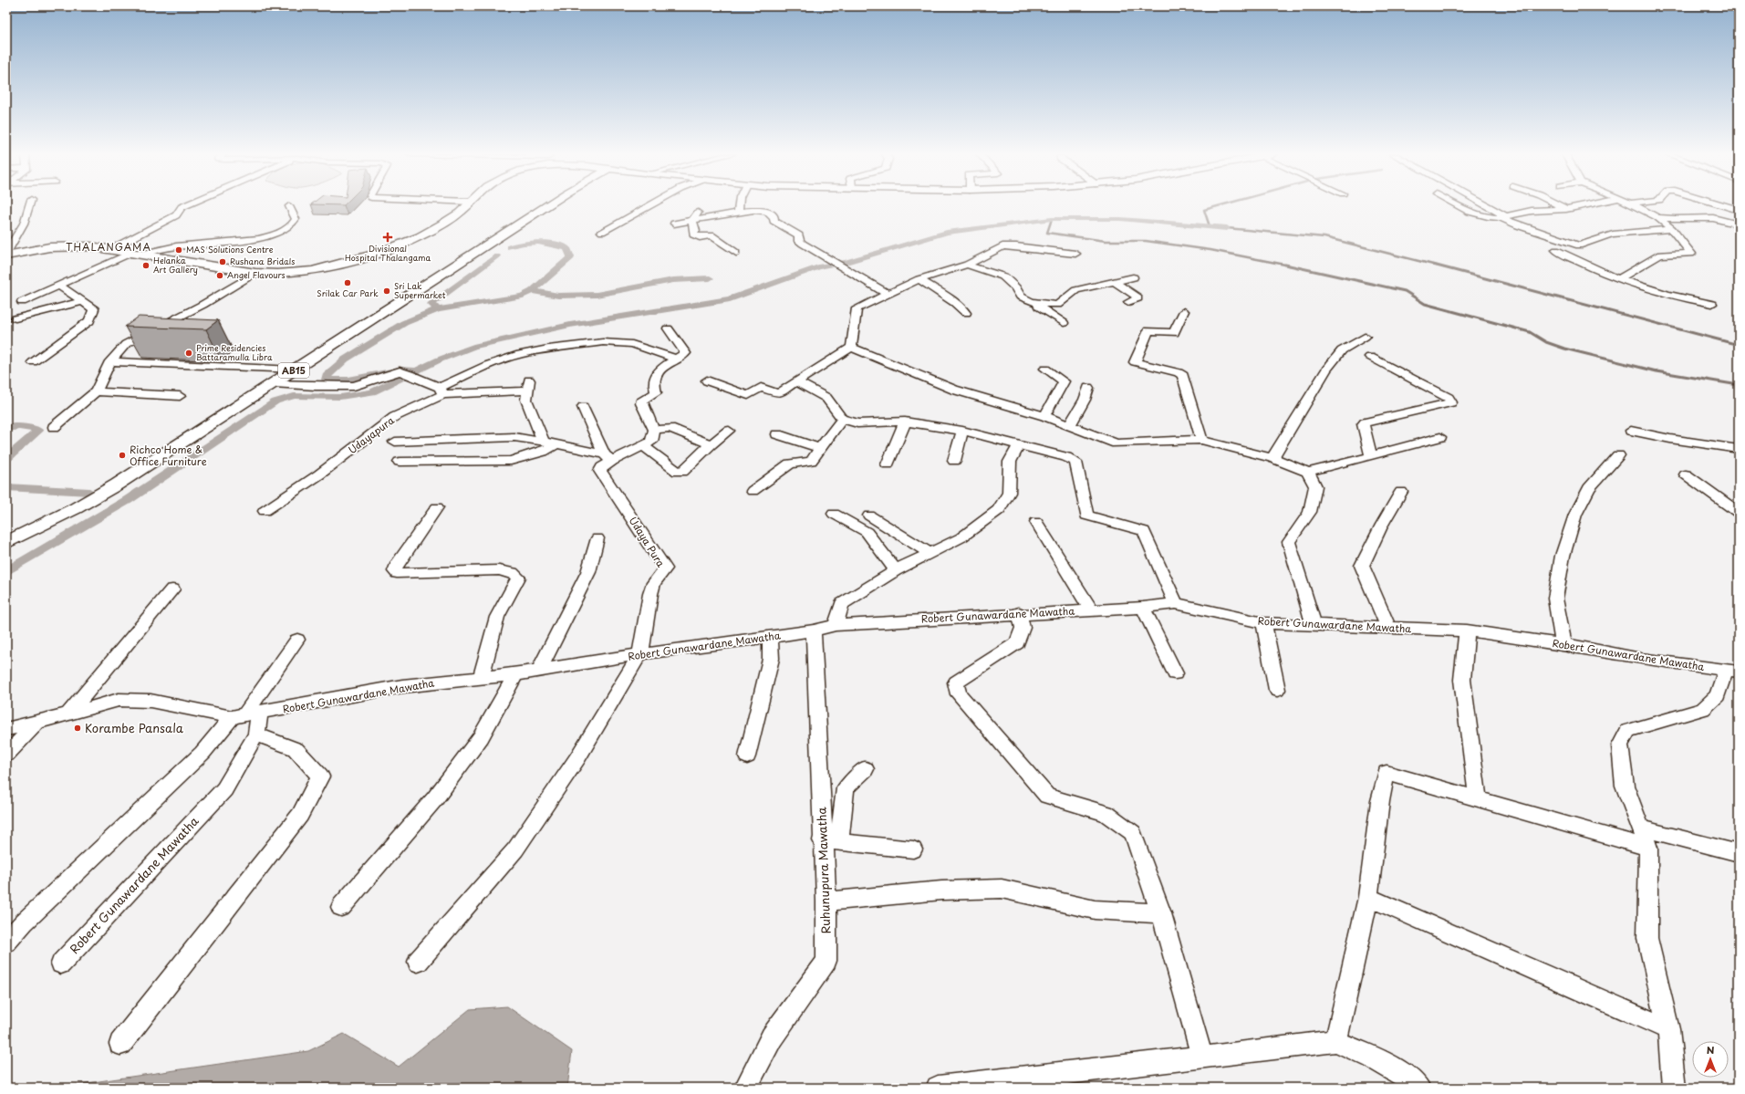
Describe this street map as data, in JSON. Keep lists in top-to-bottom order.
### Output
{
  "streets": {
    "main road": ["AB15"],
    "street": [
      "Udayapura",
      "Udaya Pura",
      "Robert Gunawardane Mawatha",
      "Ruhunupura Mawatha"
    ]
  },
  "crossings": [
    ["Udaya Pura", "Robert Gunawardane Mawatha"],
    ["Robert Gunawardane Mawatha", "Ruhunupura Mawatha"]
  ],
  "districts": ["THALANGAMA"],
  "places": {
    "health": ["Divisional Hospital Thalangama"],
    "other": [
      "MAS Solutions Centre",
      "Rushana Bridals",
      "Helanka Art Gallery",
      "Angel Flavours",
      "Srilak Car Park",
      "Sri Lak Supermarket",
      "Prime Residencies Battaramulla Libra",
      "Richco Home & Office Furniture",
      "Korambe Pansala"
    ]
  },
  "north": "top"
}
